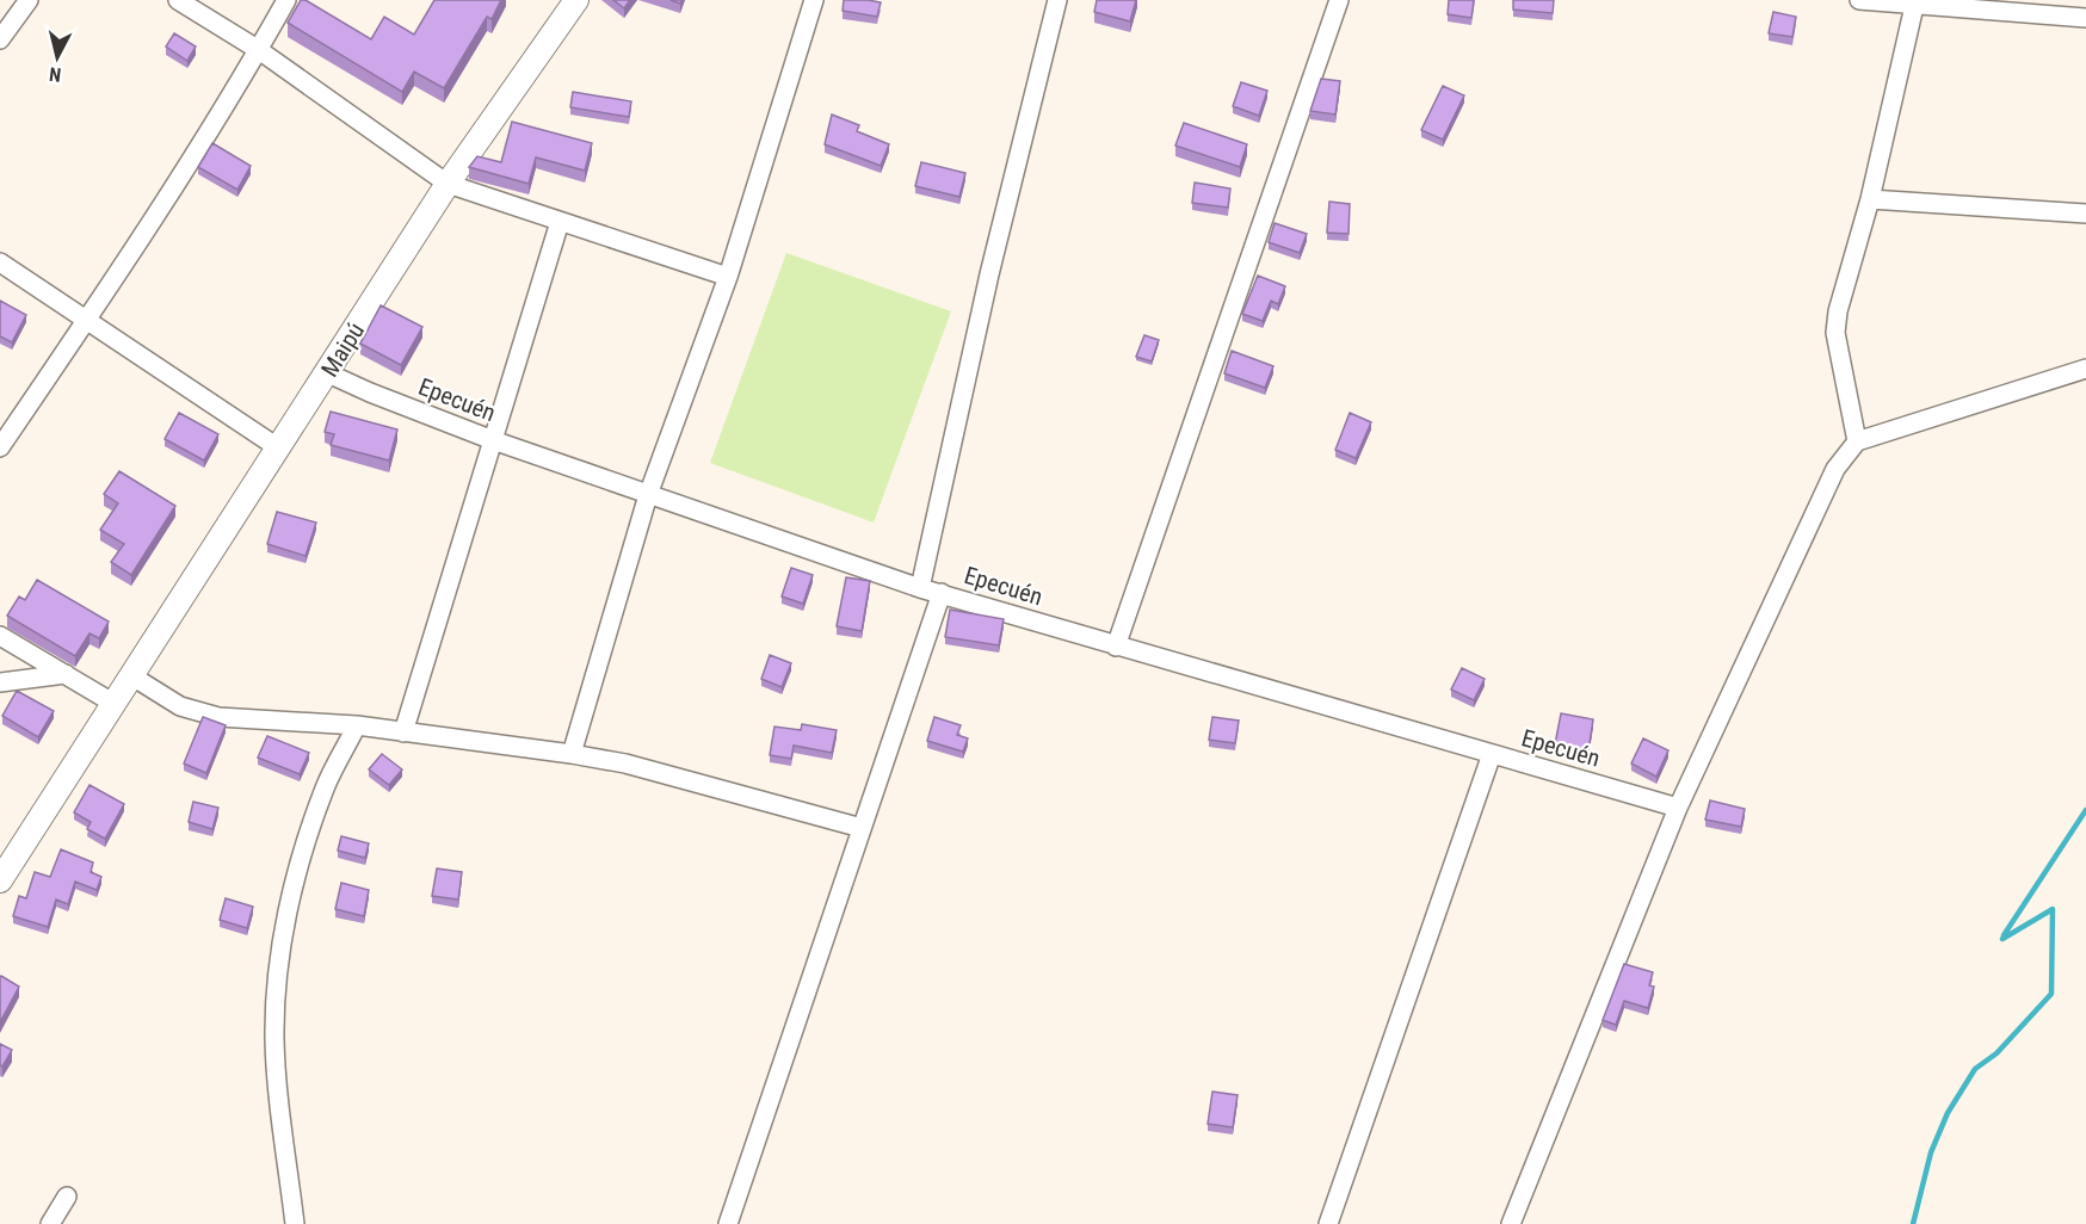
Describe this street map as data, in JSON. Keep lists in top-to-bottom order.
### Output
{
  "streets": {
    "main road": ["Maipú"],
    "street": ["Epecuén"]
  },
  "crossings": [
    ["Maipú", "Epecuén"]
  ],
  "north": "bottom"
}
